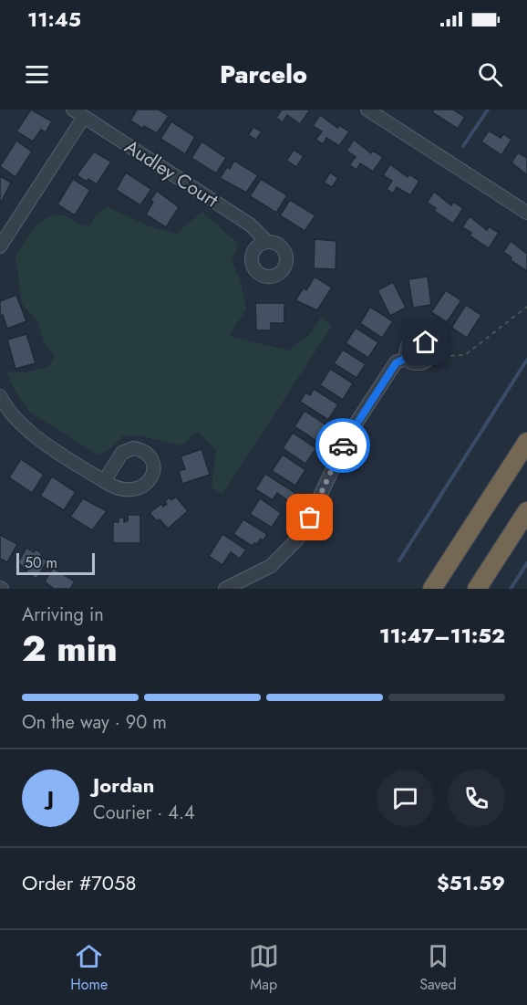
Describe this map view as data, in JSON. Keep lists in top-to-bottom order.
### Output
{
  "streets": {
    "street": ["Audley Court"]
  },
  "scale_bar": "50 m",
  "page": {
    "status": "11:45",
    "header": "Parcelo",
    "scale": "50 m",
    "heading": ["2 min", "Arriving in", "11:47–11:52"],
    "panel": [
      "Jordan",
      "Courier · 4.4",
      "Order #7058",
      "$51.59"
    ],
    "bar": "On the way · 90 m",
    "round": "J",
    "tabs": ["Home", "Map", "Saved"]
  }
}
